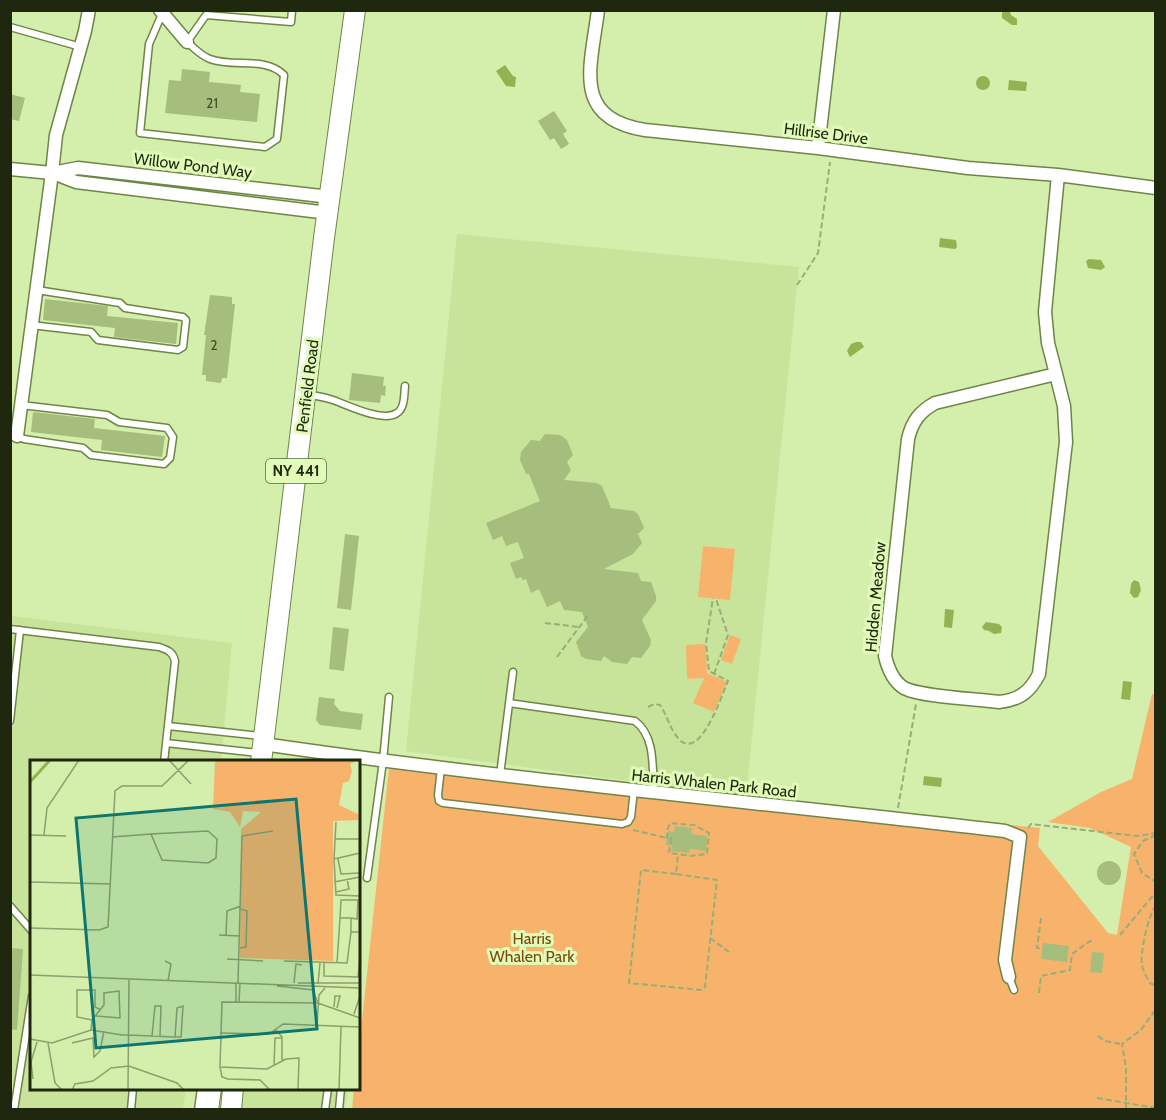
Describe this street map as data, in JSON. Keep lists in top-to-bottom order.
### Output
{
  "streets": {
    "main road": ["Penfield Road", "NY 441"],
    "street": [
      "Hillrise Drive",
      "Willow Pond Way",
      "Hidden Meadow",
      "Harris Whalen Park Road"
    ]
  },
  "crossings": [
    ["Hillrise Drive", "Hidden Meadow"],
    ["Willow Pond Way", "Penfield Road"],
    ["Penfield Road", "Harris Whalen Park Road"]
  ],
  "parks": ["Harris Whalen Park"],
  "house_numbers": ["21", "2"]
}
